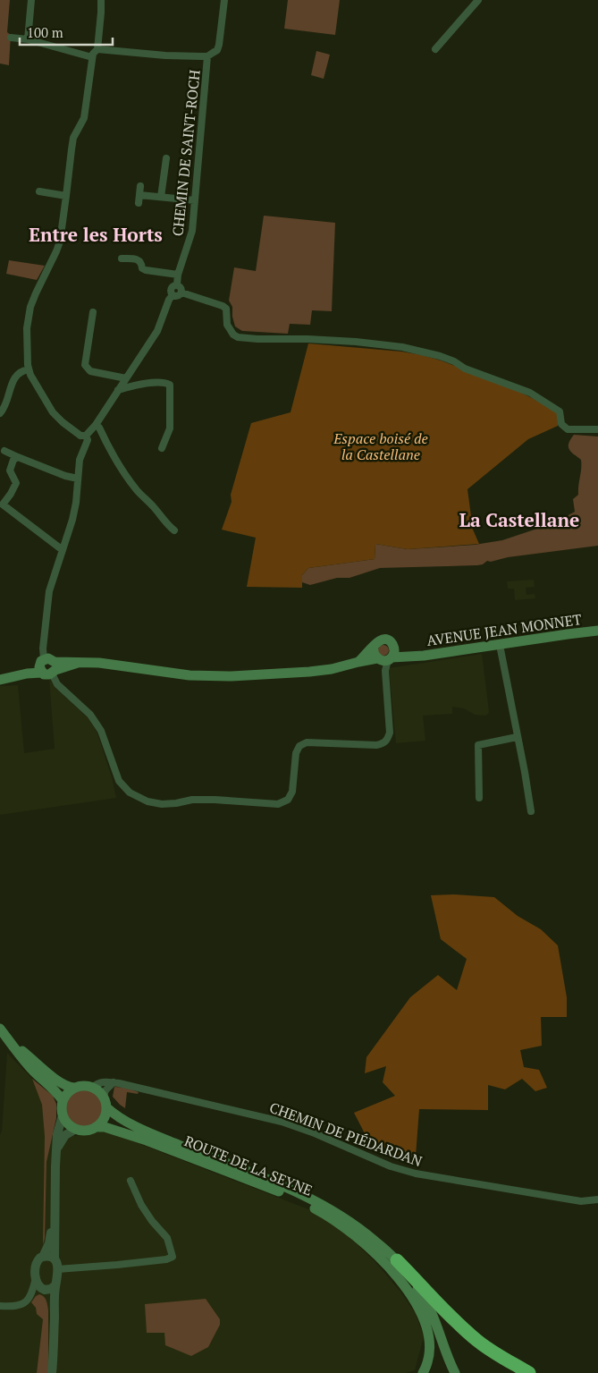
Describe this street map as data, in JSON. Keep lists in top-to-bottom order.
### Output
{
  "streets": {
    "main road": ["AVENUE JEAN MONNET", "ROUTE DE LA SEYNE"],
    "street": ["CHEMIN DE SAINT-ROCH", "CHEMIN DE PIÉDARDAN"]
  },
  "districts": ["Entre les Horts", "La Castellane"],
  "parks": ["Espace boisé de la Castellane"],
  "scale_bar": "100 m"
}
